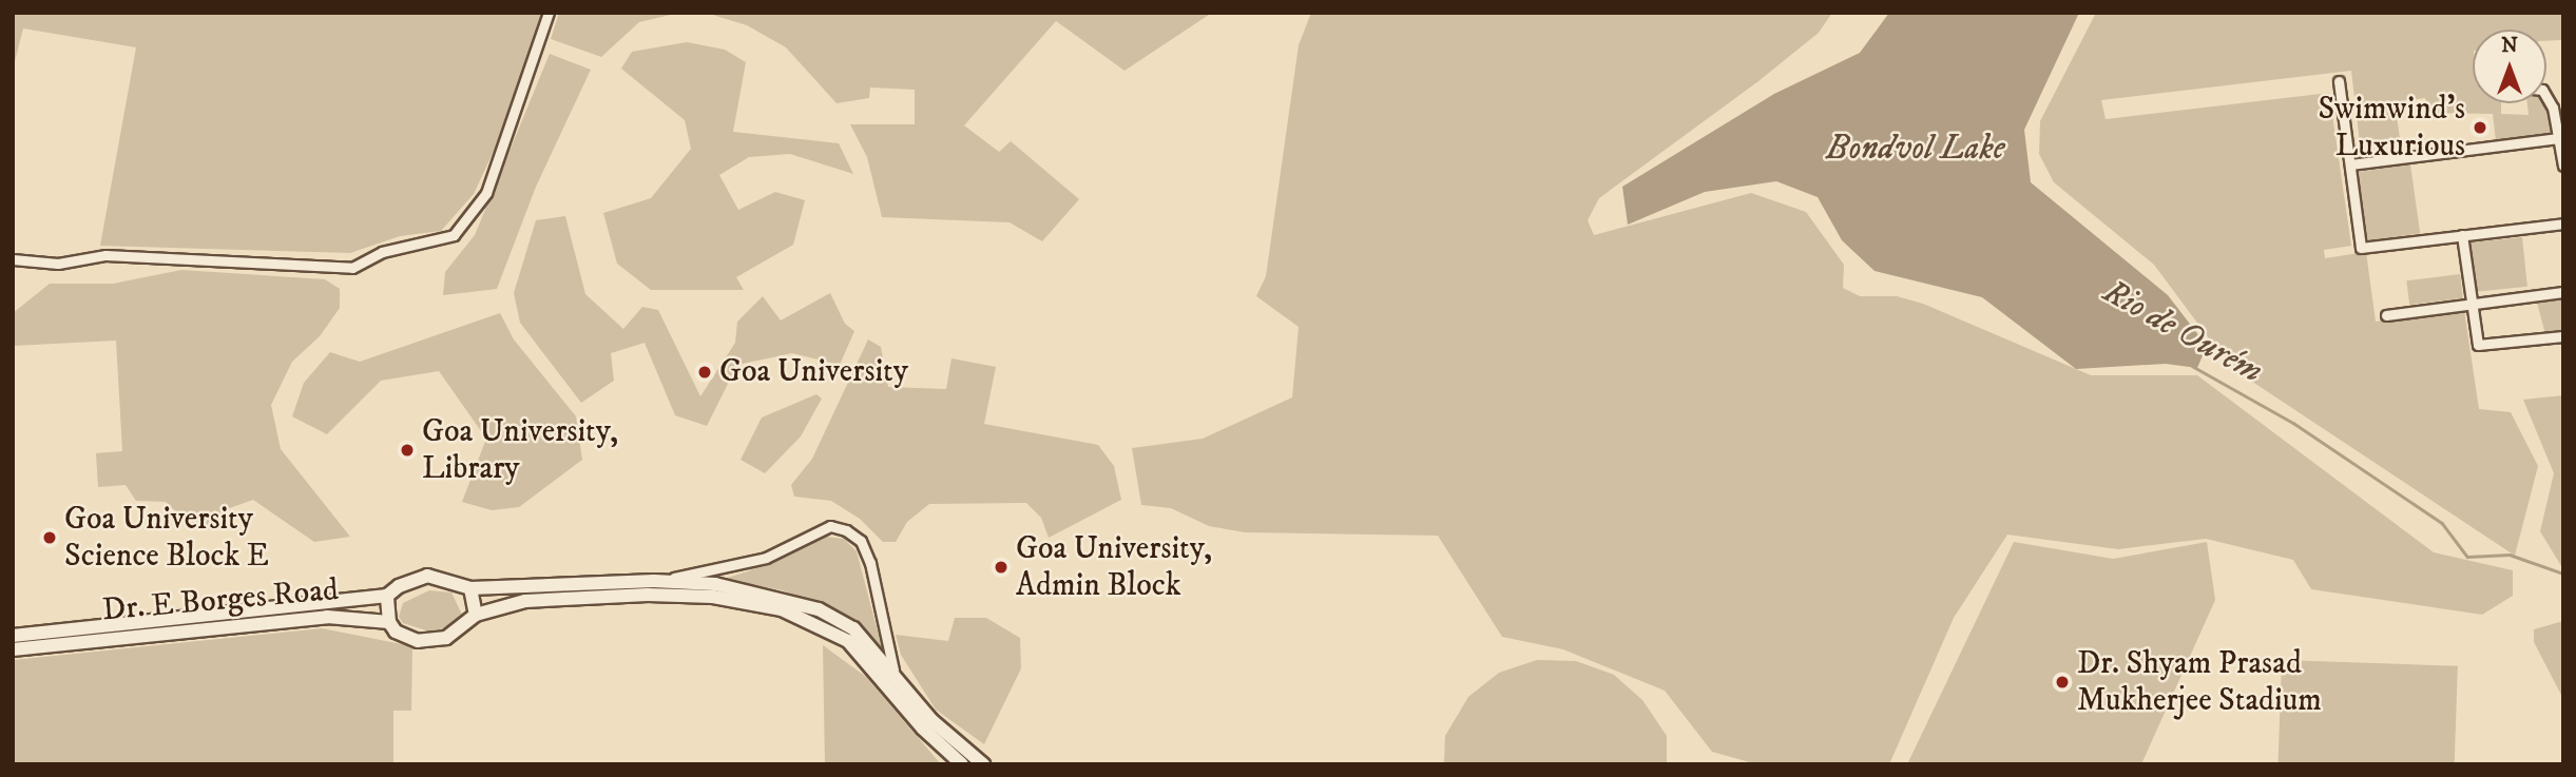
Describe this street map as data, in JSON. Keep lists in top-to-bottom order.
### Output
{
  "streets": {
    "main road": ["Dr. E Borges Road"]
  },
  "water": ["Bondvol Lake", "Rio de Ourém"],
  "places": [
    "Swimwind's Luxurious",
    "Goa University",
    "Goa University, Library",
    "Goa University Science Block E",
    "Goa University, Admin Block",
    "Dr. Shyam Prasad Mukherjee Stadium"
  ],
  "north": "top"
}
